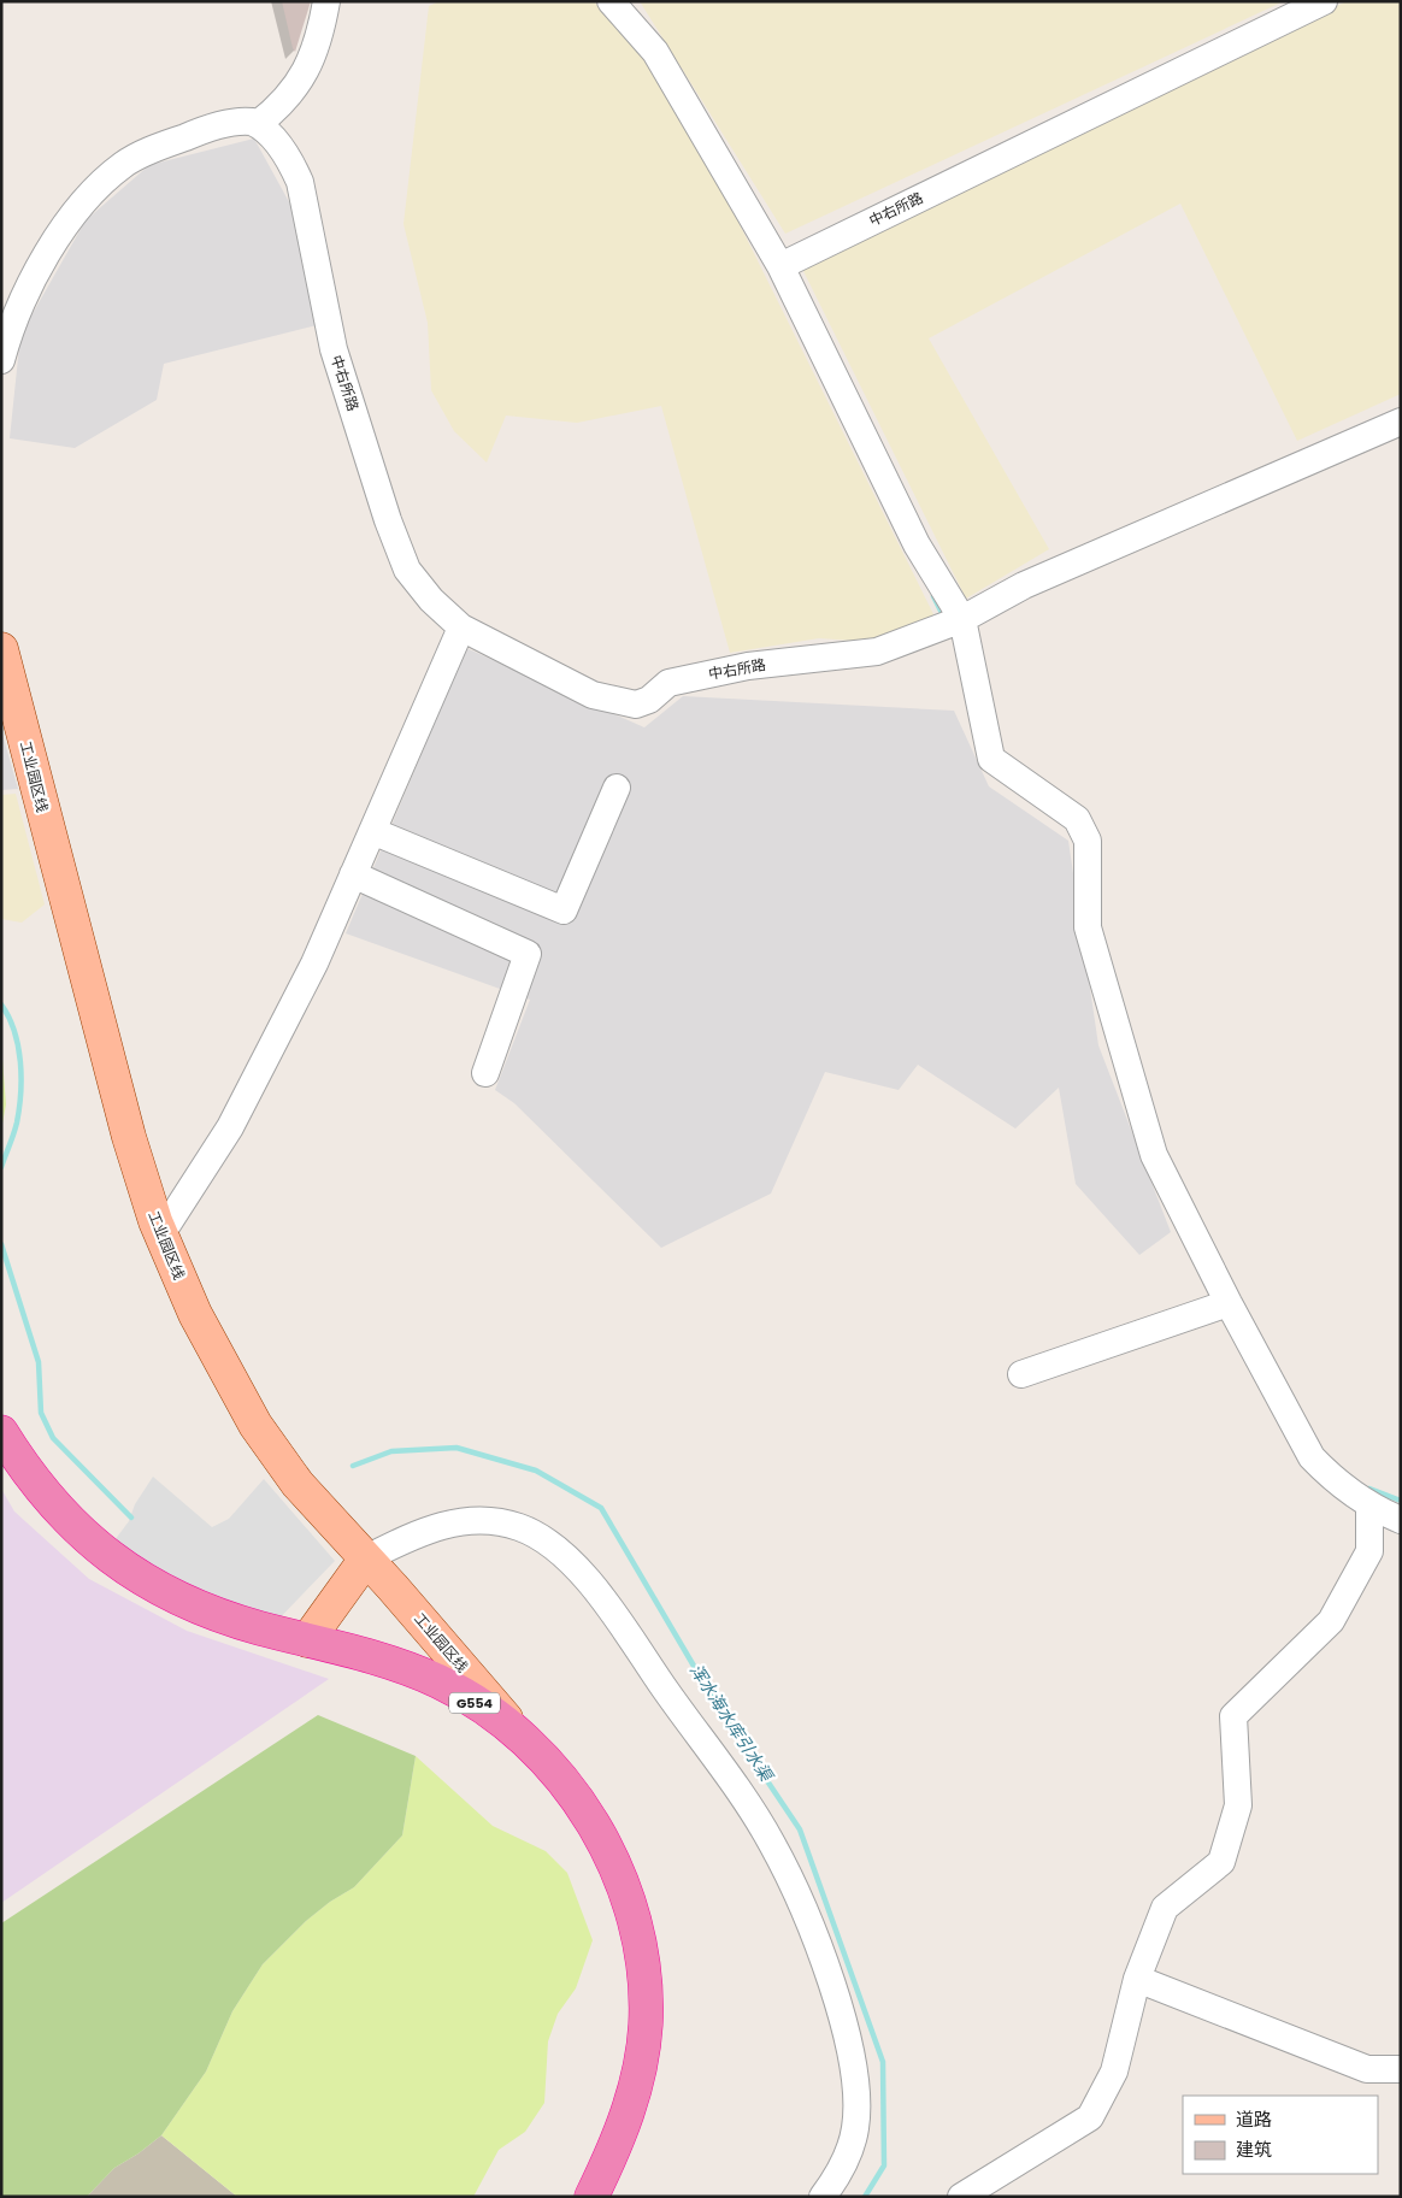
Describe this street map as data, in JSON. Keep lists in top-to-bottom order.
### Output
{
  "streets": {
    "highway": ["G554"],
    "main road": ["工业园区线"],
    "street": ["中右所路"]
  },
  "crossings": [
    ["工业园区线", "G554"]
  ],
  "water": ["浑水海水库引水渠"],
  "legend": ["道路", "建筑"]
}
